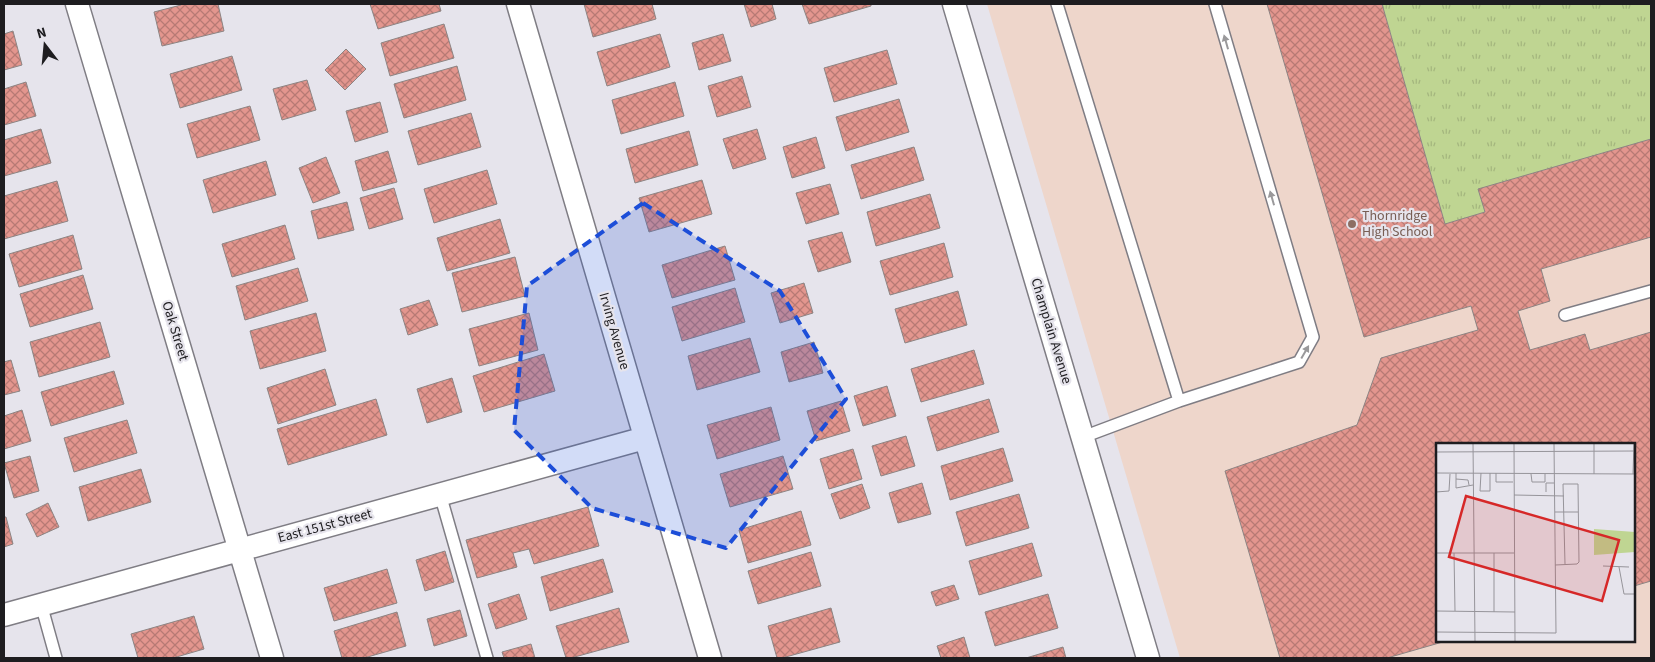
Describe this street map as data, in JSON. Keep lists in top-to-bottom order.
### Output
{
  "streets": {
    "street": [
      "Oak Street",
      "Irving Avenue",
      "Champlain Avenue",
      "East 151st Street"
    ]
  },
  "crossings": [
    ["Oak Street", "East 151st Street"],
    ["Irving Avenue", "East 151st Street"]
  ],
  "places": ["Thornridge High School"],
  "north": "top"
}
